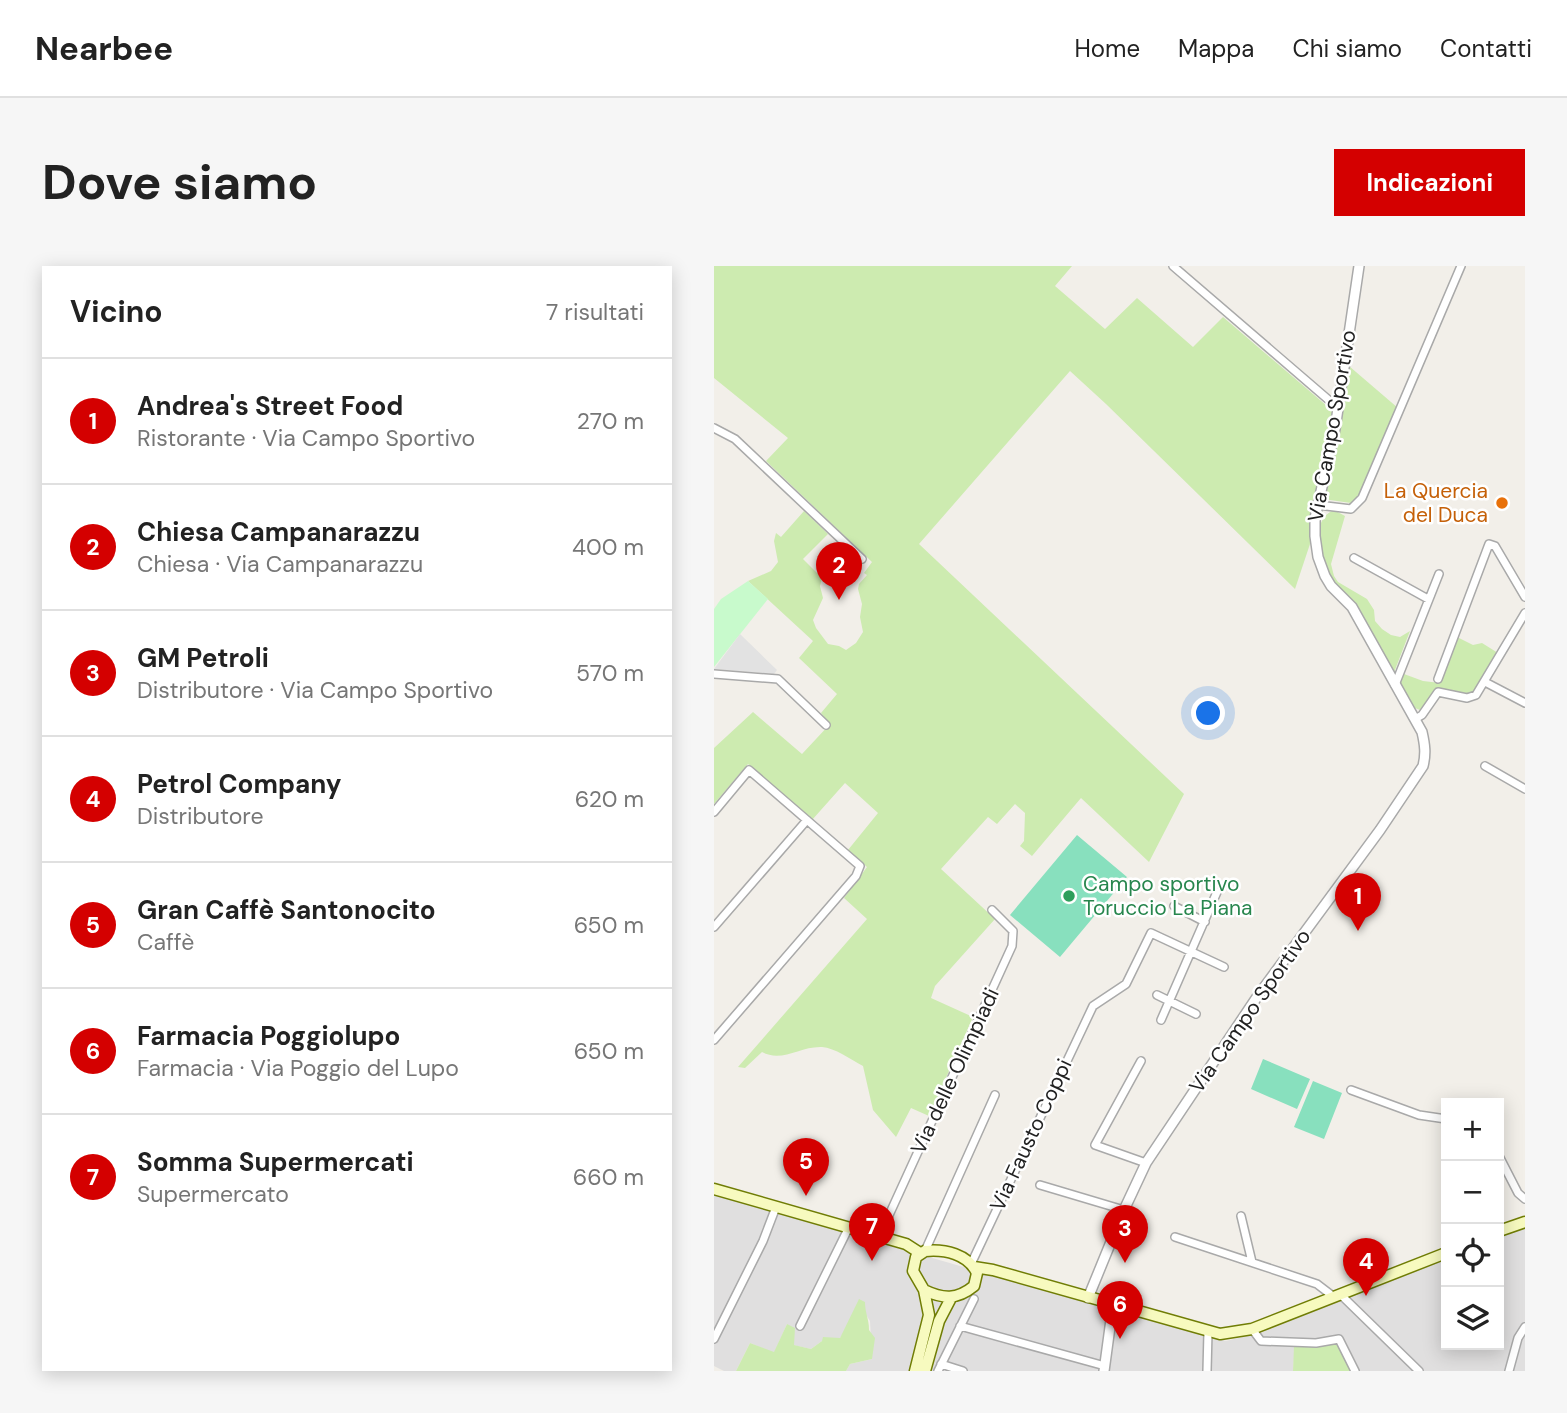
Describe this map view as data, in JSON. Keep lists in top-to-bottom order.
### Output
{
  "streets": {
    "street": ["Via Campo Sportivo", "Via delle Olimpiadi", "Via Fausto Coppi"]
  },
  "places": ["La Quercia del Duca", "Campo sportivo Toruccio La Piana"],
  "page": {
    "header": "Nearbee",
    "nav": [
      "Home",
      "Mappa",
      "Chi siamo",
      "Contatti"
    ],
    "buttons": "Indicazioni",
    "title": "Dove siamo",
    "heading": ["Vicino", "7 risultati"],
    "list": [
      {
        "mark": "1",
        "name": "Andrea's Street Food",
        "note": "Ristorante · Via Campo Sportivo",
        "value": "270 m"
      },
      {
        "mark": "2",
        "name": "Chiesa Campanarazzu",
        "note": "Chiesa · Via Campanarazzu",
        "value": "400 m"
      },
      {
        "mark": "3",
        "name": "GM Petroli",
        "note": "Distributore · Via Campo Sportivo",
        "value": "570 m"
      },
      {
        "mark": "4",
        "name": "Petrol Company",
        "note": "Distributore",
        "value": "620 m"
      },
      {
        "mark": "5",
        "name": "Gran Caffè Santonocito",
        "note": "Caffè",
        "value": "650 m"
      },
      {
        "mark": "6",
        "name": "Farmacia Poggiolupo",
        "note": "Farmacia · Via Poggio del Lupo",
        "value": "650 m"
      },
      {
        "mark": "7",
        "name": "Somma Supermercati",
        "note": "Supermercato",
        "value": "660 m"
      }
    ],
    "pins": [
      "2",
      "1",
      "5",
      "7",
      "3",
      "4",
      "6"
    ],
    "map_buttons": ["+", "−"]
  }
}
